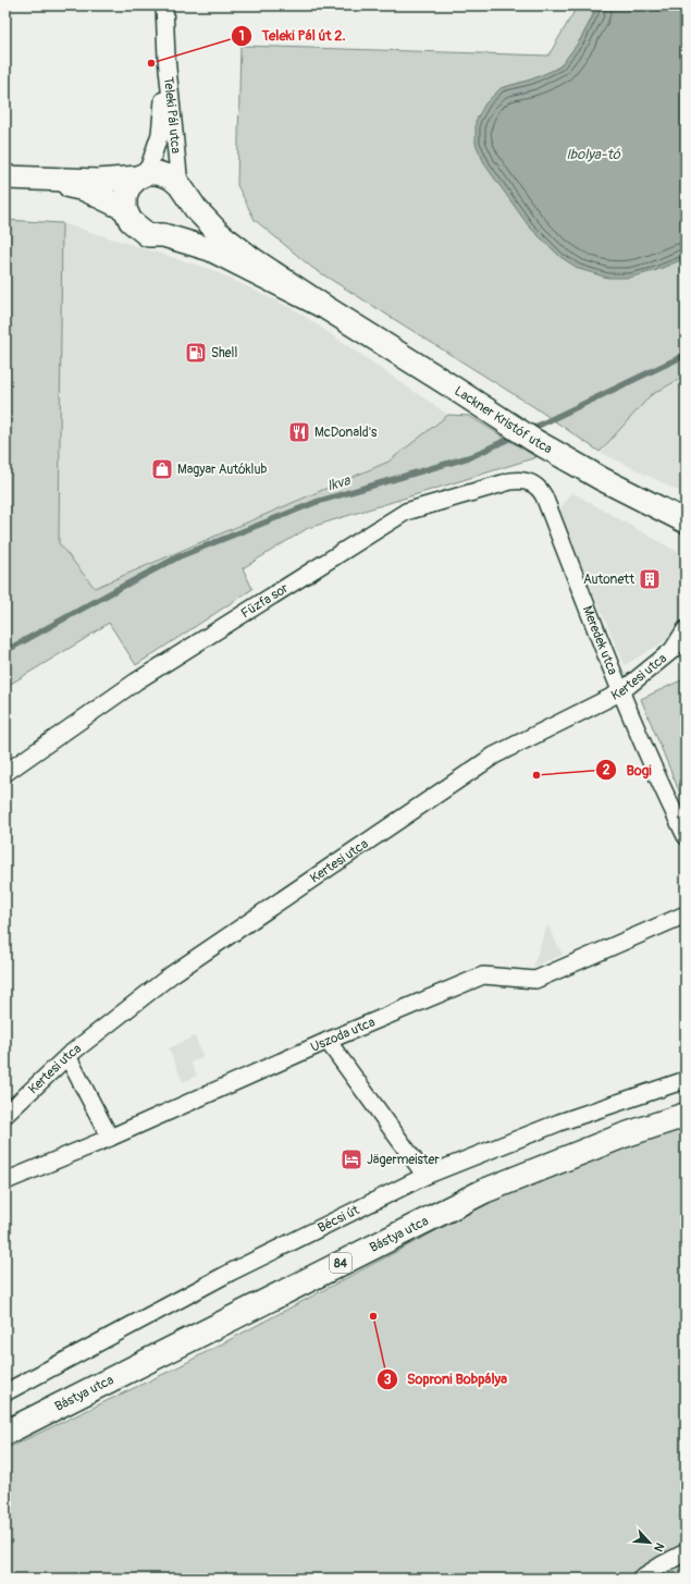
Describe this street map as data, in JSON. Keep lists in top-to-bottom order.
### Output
{
  "streets": {
    "main road": ["Bástya utca", "84"],
    "street": [
      "Teleki Pál utca",
      "Lackner Kristóf utca",
      "Fűzfa sor",
      "Meredek utca",
      "Kertesi utca",
      "Uszoda utca",
      "Bécsi út"
    ]
  },
  "crossings": [
    ["Teleki Pál utca", "Lackner Kristóf utca"],
    ["Fűzfa sor", "Meredek utca"],
    ["Meredek utca", "Kertesi utca"]
  ],
  "water": ["Ibolya-tó", "Ikva"],
  "places": {
    "other": ["Teleki Pál út 2.", "Bogi", "Soproni Bobpálya"],
    "fuel station": ["Shell"],
    "restaurant": ["McDonald's"],
    "shop": ["Magyar Autóklub"],
    "building": ["Autonett"],
    "hotel": ["Jägermeister"]
  },
  "north": "bottom right"
}
